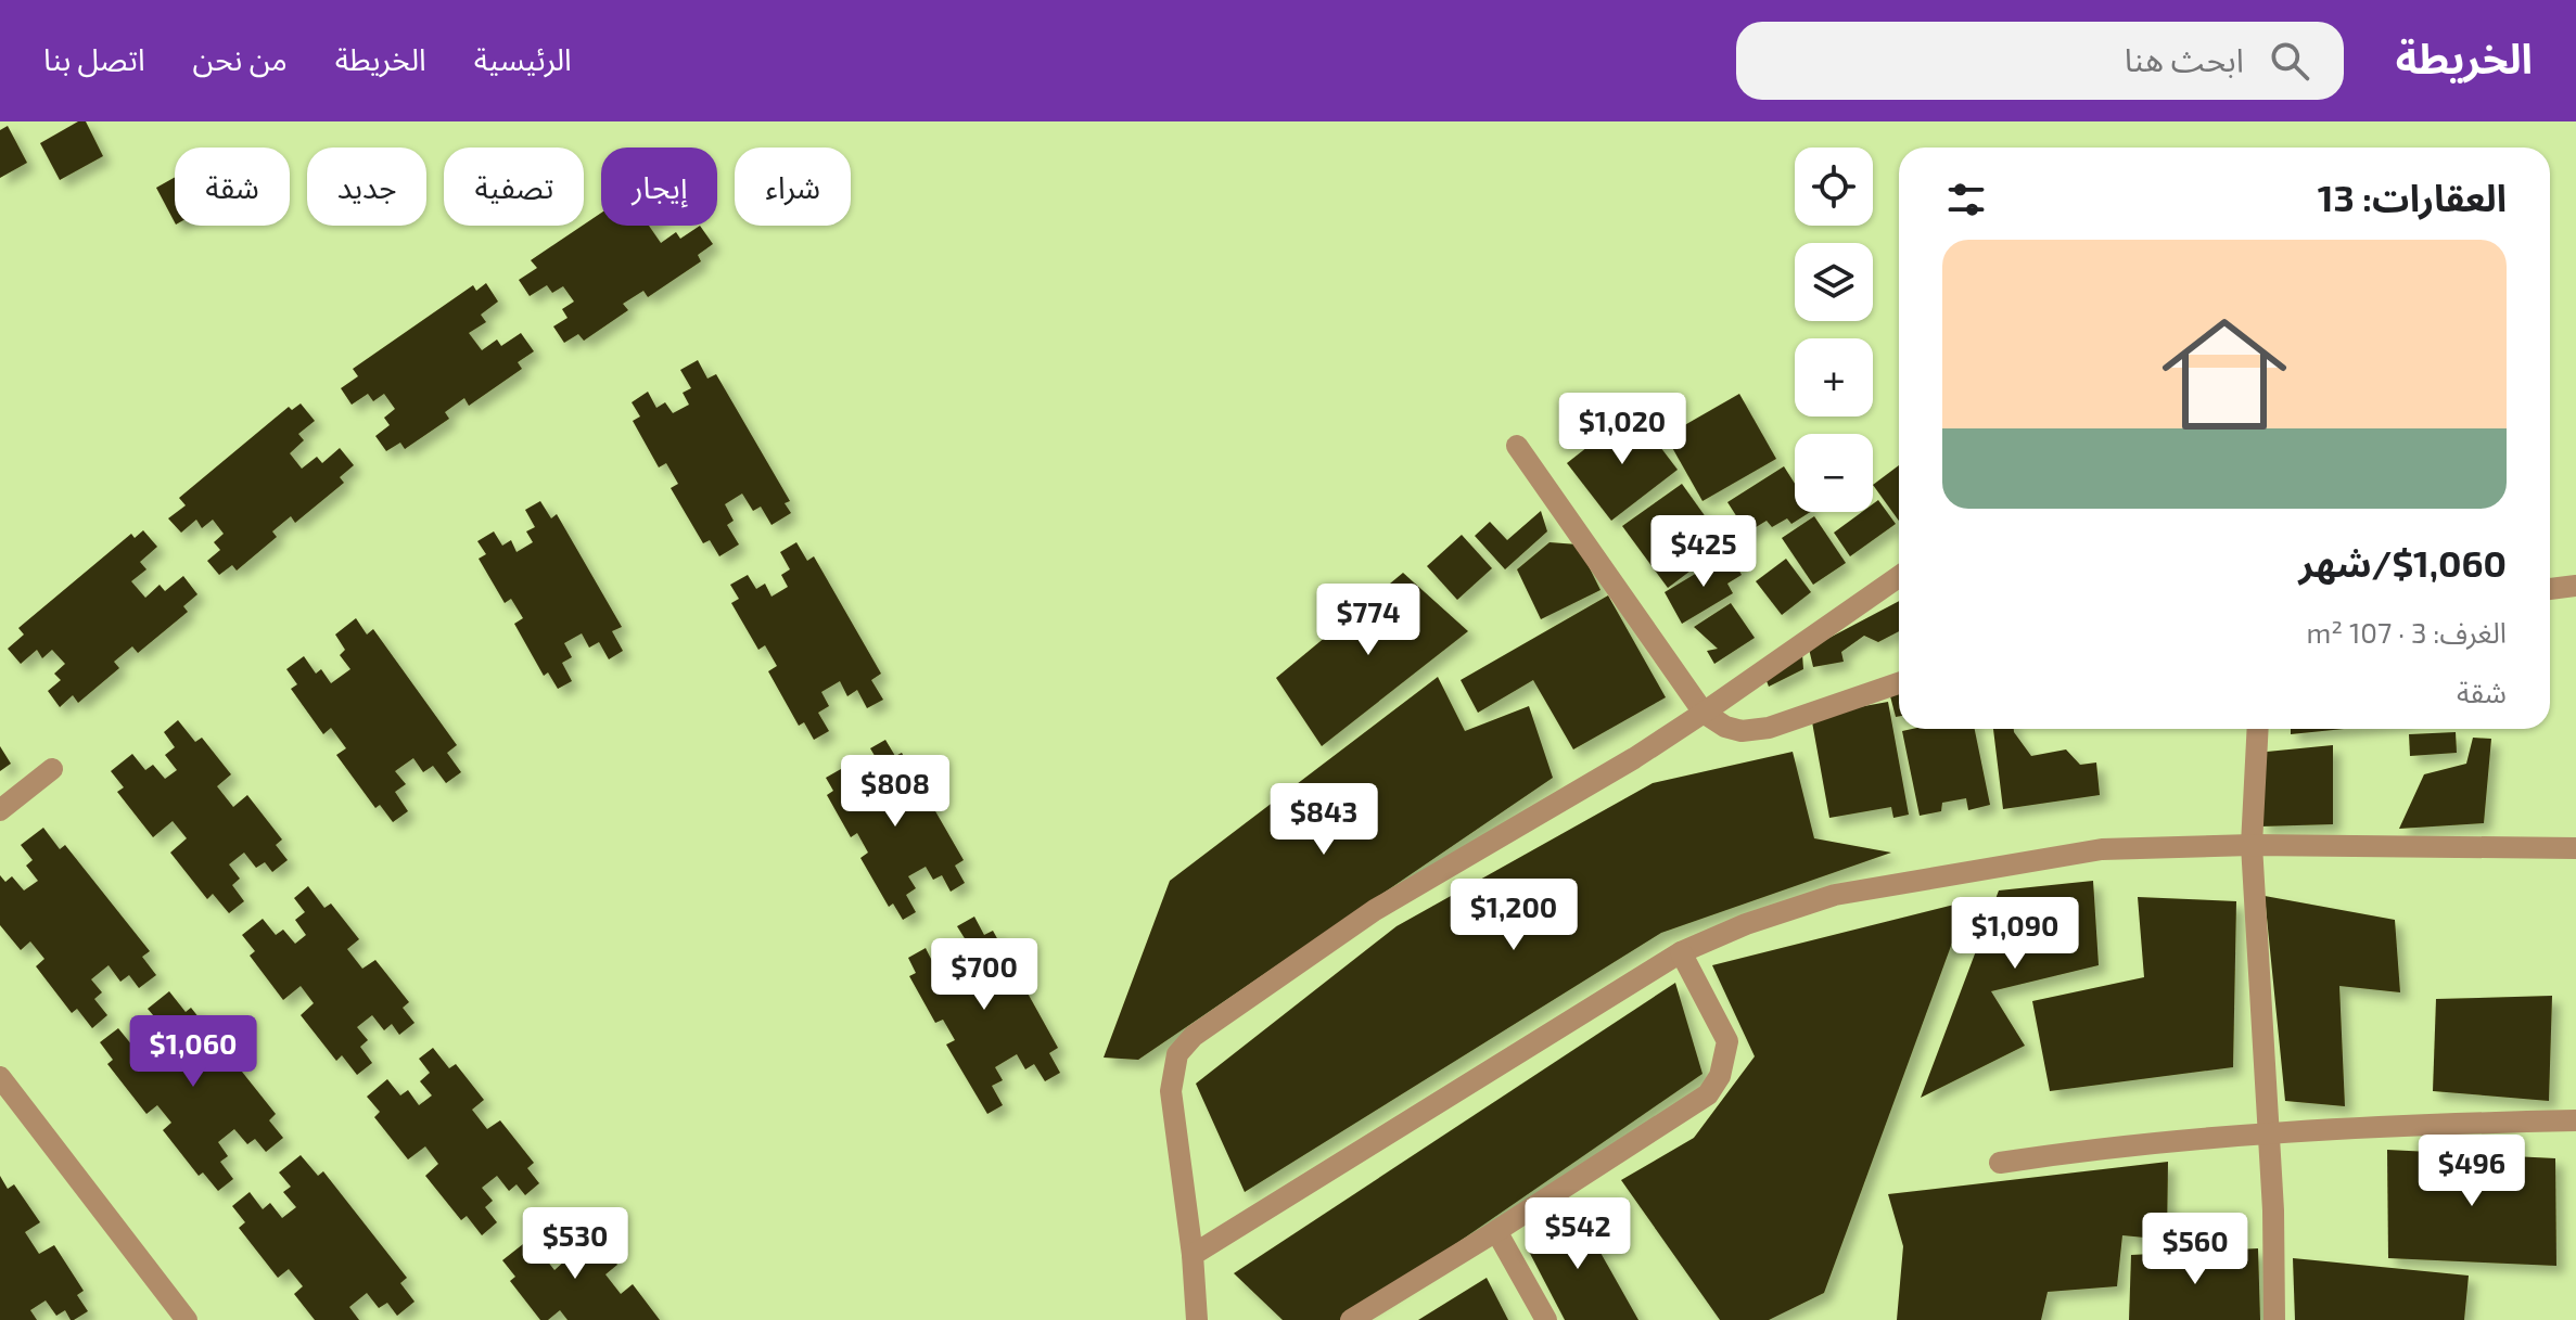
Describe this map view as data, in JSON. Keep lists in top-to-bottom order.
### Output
{
  "page": {
    "header": "الخريطة",
    "search": "ابحث هنا",
    "nav": [
      "الرئيسية",
      "الخريطة",
      "من نحن",
      "اتصل بنا"
    ],
    "map_buttons": ["+", "−"],
    "chip": [
      "شراء",
      "إيجار",
      "تصفية",
      "جديد",
      "شقة"
    ],
    "heading": "العقارات: 13",
    "list": [
      {
        "name": "$1,060/شهر",
        "note": "الغرف: 3 · 107 m² · شقة"
      }
    ],
    "price": [
      "$1,020",
      "$425",
      "$774",
      "$808",
      "$843",
      "$1,200",
      "$1,090",
      "$700",
      "$1,060",
      "$496",
      "$542",
      "$530",
      "$560"
    ]
  }
}
